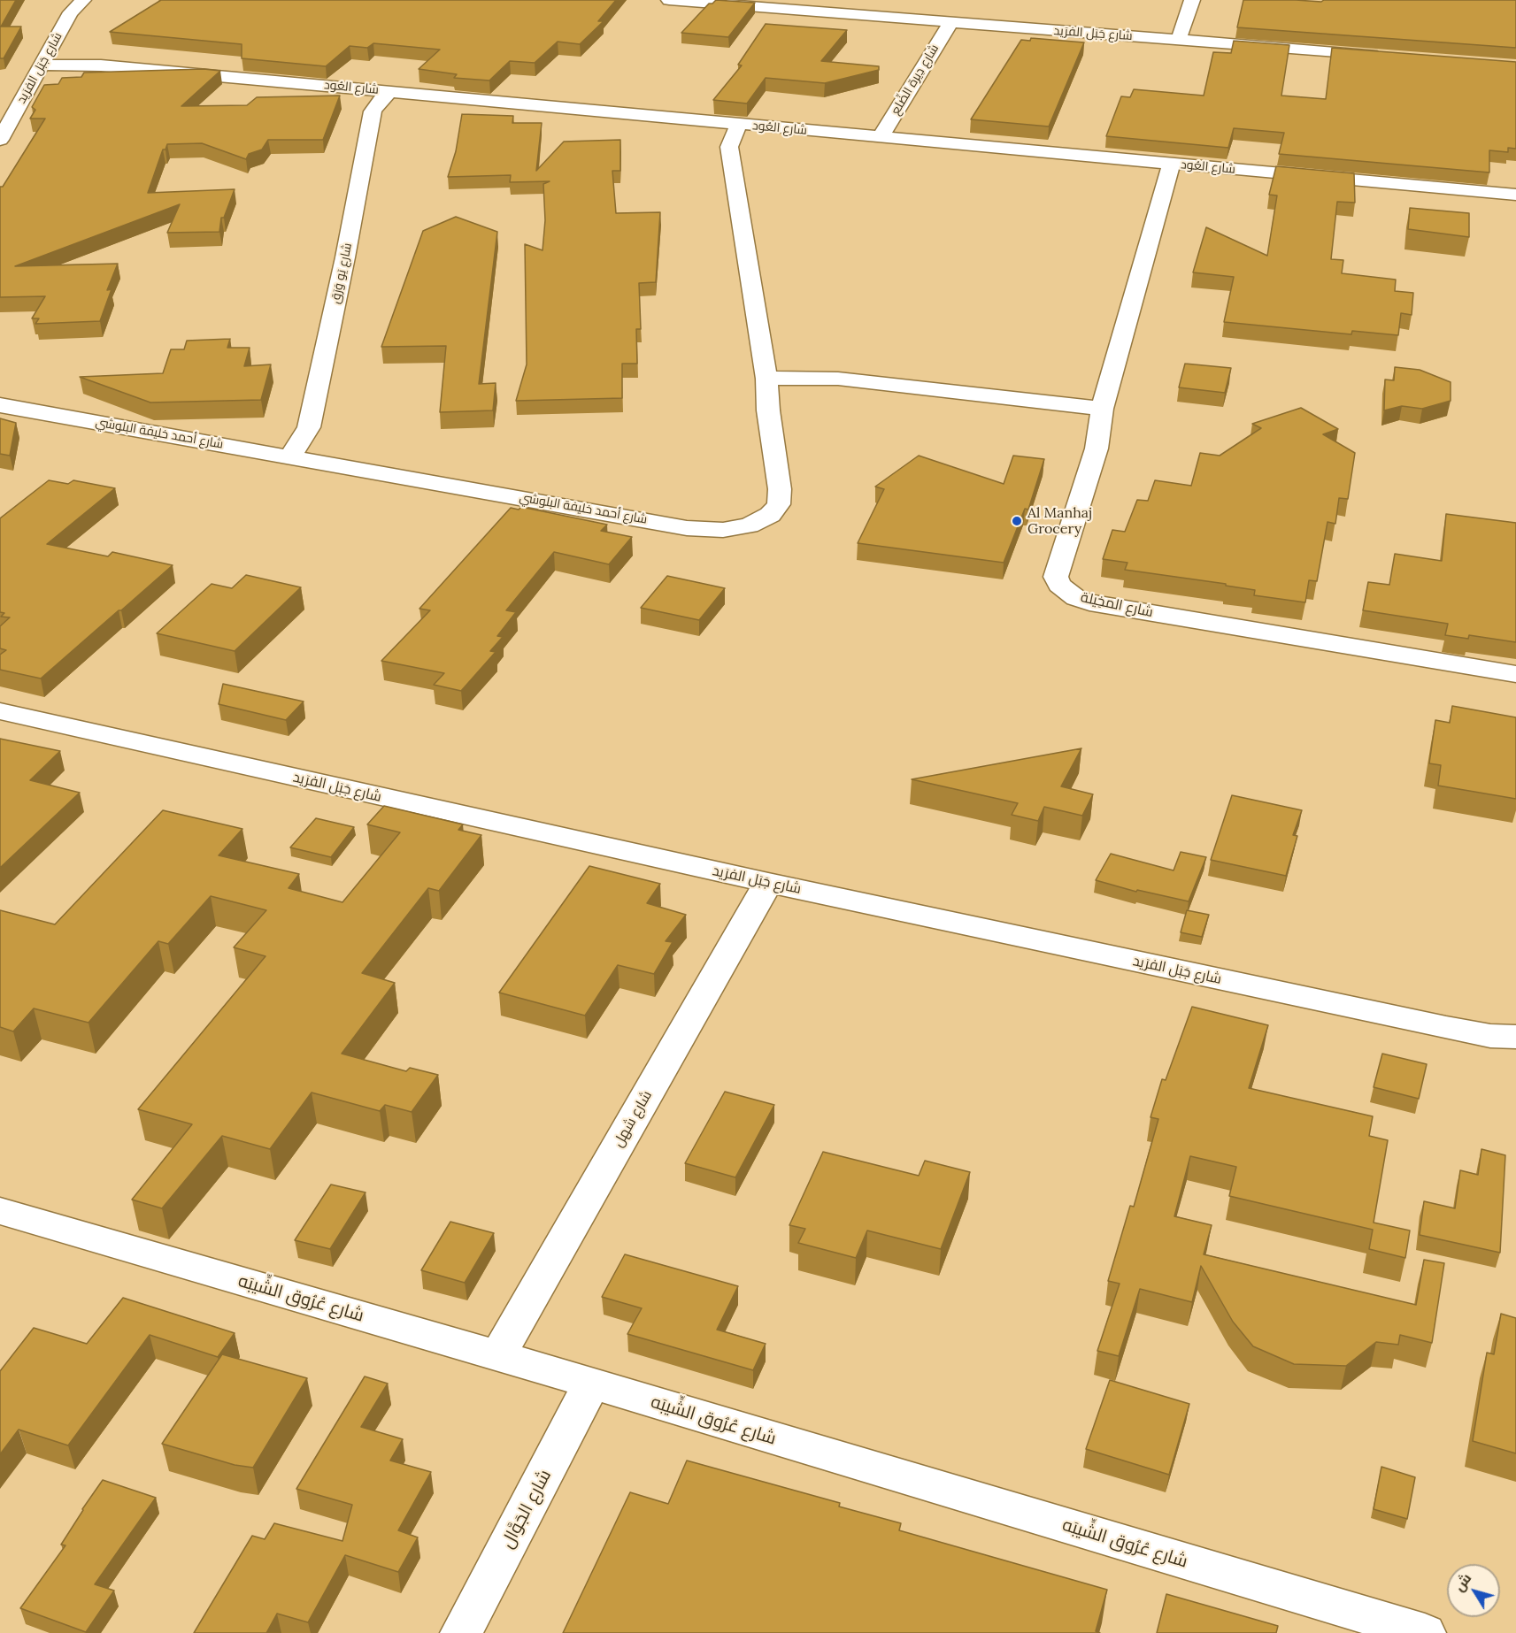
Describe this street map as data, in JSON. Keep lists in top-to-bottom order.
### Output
{
  "streets": {
    "street": [
      "شارع جَبَل الفرَيد",
      "شارع دِيرة الضِّلع",
      "شارع العُود",
      "شارع يَو وَرَق",
      "شارع أحمد خليفة البلوشي",
      "شارع المخِيلة",
      "شارع شهل",
      "شارع عُرُوق الشِّيبَه",
      "شارع الجَوَّال"
    ]
  },
  "crossings": [
    ["شارع جَبَل الفرَيد", "شارع دِيرة الضِّلع"],
    ["شارع جَبَل الفرَيد", "شارع العُود"],
    ["شارع جَبَل الفرَيد", "شارع شهل"],
    ["شارع دِيرة الضِّلع", "شارع العُود"],
    ["شارع العُود", "شارع يَو وَرَق"],
    ["شارع العُود", "شارع أحمد خليفة البلوشي"],
    ["شارع العُود", "شارع المخِيلة"],
    ["شارع يَو وَرَق", "شارع أحمد خليفة البلوشي"],
    ["شارع شهل", "شارع عُرُوق الشِّيبَه"],
    ["شارع عُرُوق الشِّيبَه", "شارع الجَوَّال"]
  ],
  "places": ["Al Manhaj Grocery"],
  "north": "top left"
}
